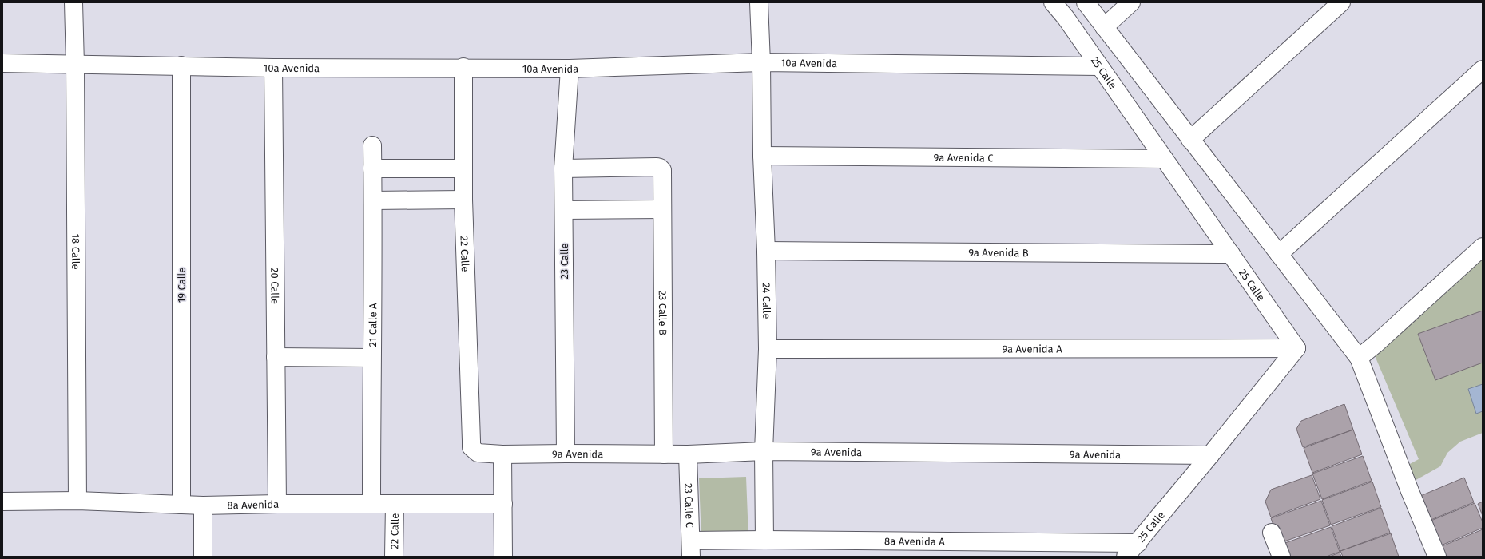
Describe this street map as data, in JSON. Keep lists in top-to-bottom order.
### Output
{
  "streets": {
    "street": [
      "10a Avenida",
      "25 Calle",
      "9a Avenida C",
      "18 Calle",
      "9a Avenida B",
      "22 Calle",
      "23 Calle",
      "19 Calle",
      "20 Calle",
      "24 Calle",
      "23 Calle B",
      "21 Calle A",
      "9a Avenida A",
      "9a Avenida",
      "8a Avenida",
      "23 Calle C",
      "8a Avenida A"
    ]
  },
  "crossings": [
    ["10a Avenida", "25 Calle"],
    ["10a Avenida", "18 Calle"],
    ["10a Avenida", "22 Calle"],
    ["10a Avenida", "23 Calle"],
    ["10a Avenida", "19 Calle"],
    ["10a Avenida", "20 Calle"],
    ["10a Avenida", "24 Calle"],
    ["25 Calle", "9a Avenida C"],
    ["25 Calle", "9a Avenida B"],
    ["25 Calle", "9a Avenida A"],
    ["25 Calle", "9a Avenida"],
    ["25 Calle", "8a Avenida A"],
    ["9a Avenida C", "24 Calle"],
    ["18 Calle", "8a Avenida"],
    ["9a Avenida B", "24 Calle"],
    ["22 Calle", "9a Avenida"],
    ["22 Calle", "8a Avenida"],
    ["23 Calle", "23 Calle B"],
    ["23 Calle", "9a Avenida"],
    ["19 Calle", "8a Avenida"],
    ["20 Calle", "8a Avenida"],
    ["24 Calle", "9a Avenida A"],
    ["24 Calle", "9a Avenida"],
    ["24 Calle", "8a Avenida A"],
    ["23 Calle B", "9a Avenida"],
    ["21 Calle A", "8a Avenida"],
    ["9a Avenida", "23 Calle C"],
    ["23 Calle C", "8a Avenida A"]
  ]
}
